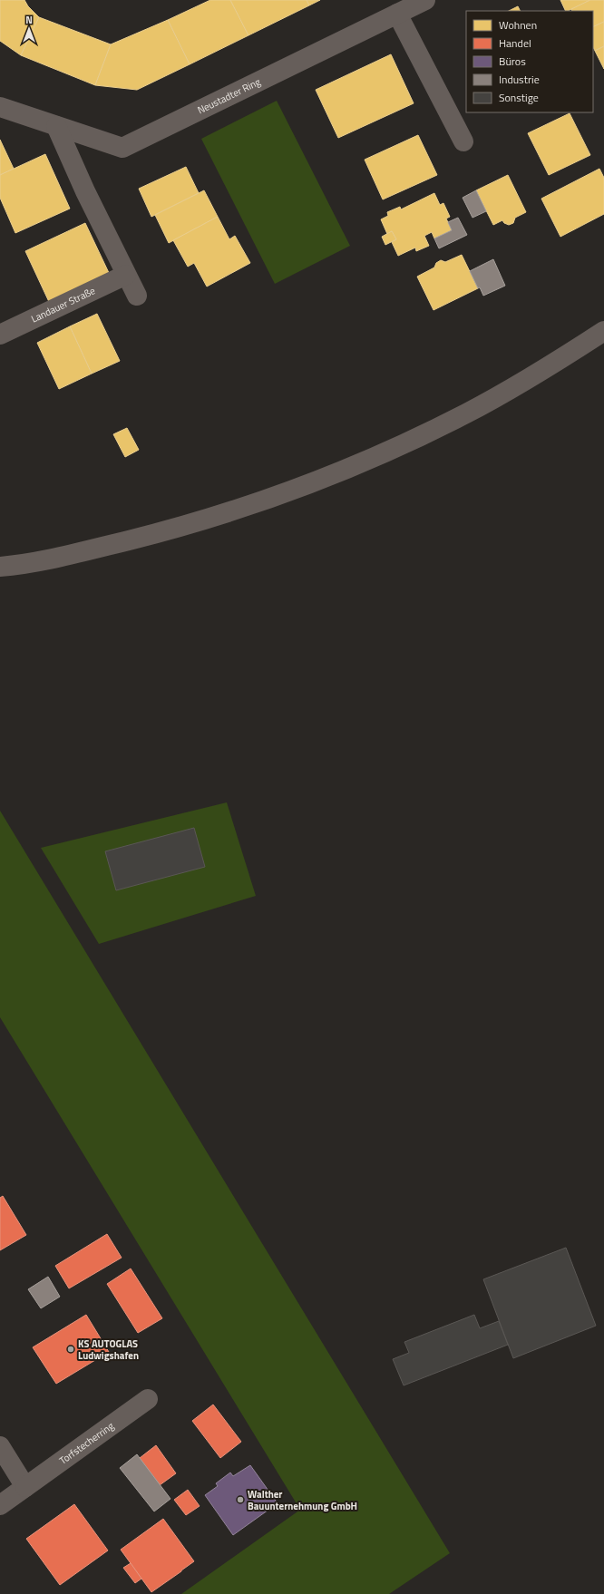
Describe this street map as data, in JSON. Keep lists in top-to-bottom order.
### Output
{
  "streets": {
    "street": ["Neustadter Ring", "Landauer Straße", "Torfstecherring"]
  },
  "places": ["KS AUTOGLAS Ludwigshafen", "Walther Bauunternehmung GmbH"],
  "legend": [
    "Wohnen",
    "Handel",
    "Büros",
    "Industrie",
    "Sonstige"
  ],
  "north": "top"
}
